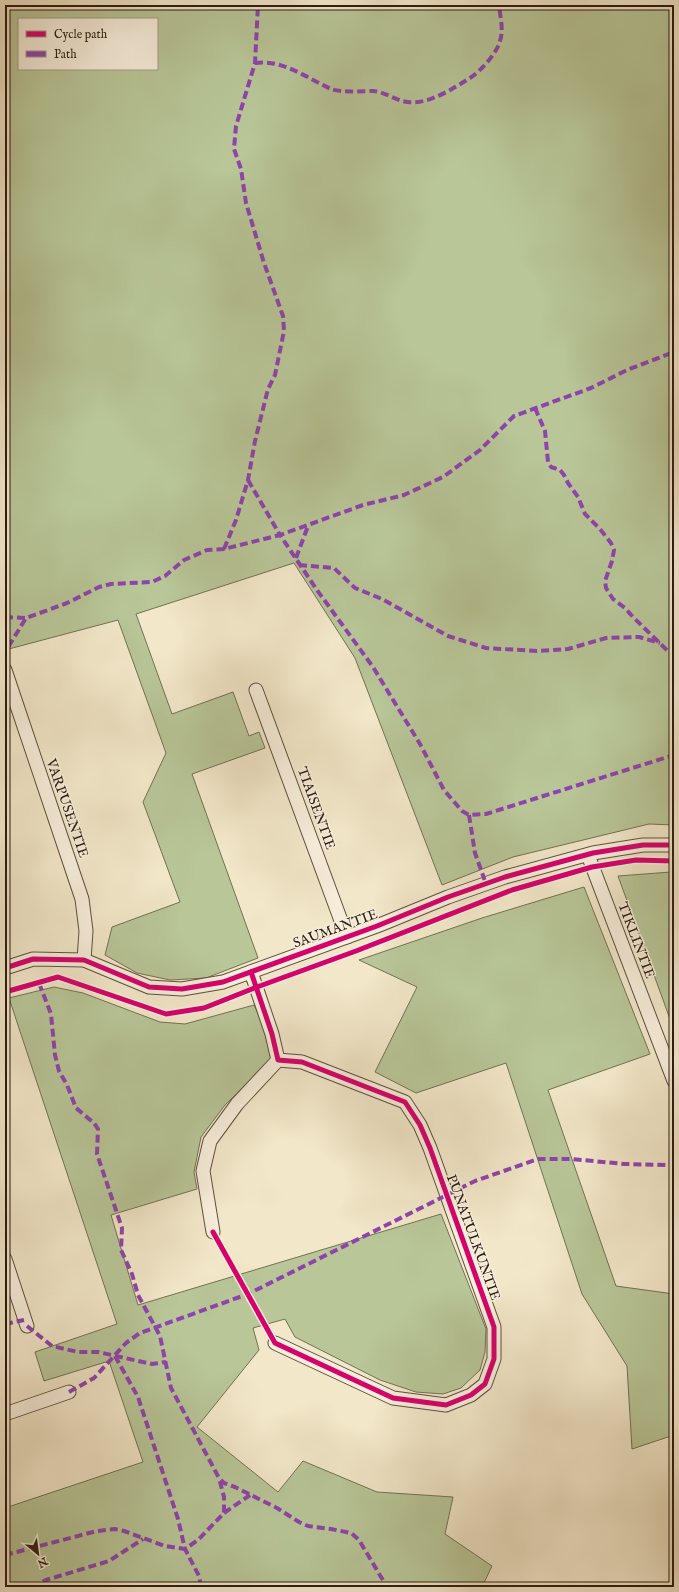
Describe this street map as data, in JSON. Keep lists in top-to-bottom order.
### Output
{
  "streets": {
    "street": [
      "VARPUSENTIE",
      "TIAISENTIE",
      "SAUMANTIE",
      "TIKLINTIE",
      "PUNATULKUNTIE"
    ]
  },
  "crossings": [
    ["VARPUSENTIE", "SAUMANTIE"],
    ["TIAISENTIE", "SAUMANTIE"],
    ["SAUMANTIE", "TIKLINTIE"]
  ],
  "legend": ["Cycle path", "Path"],
  "north": "bottom right"
}
